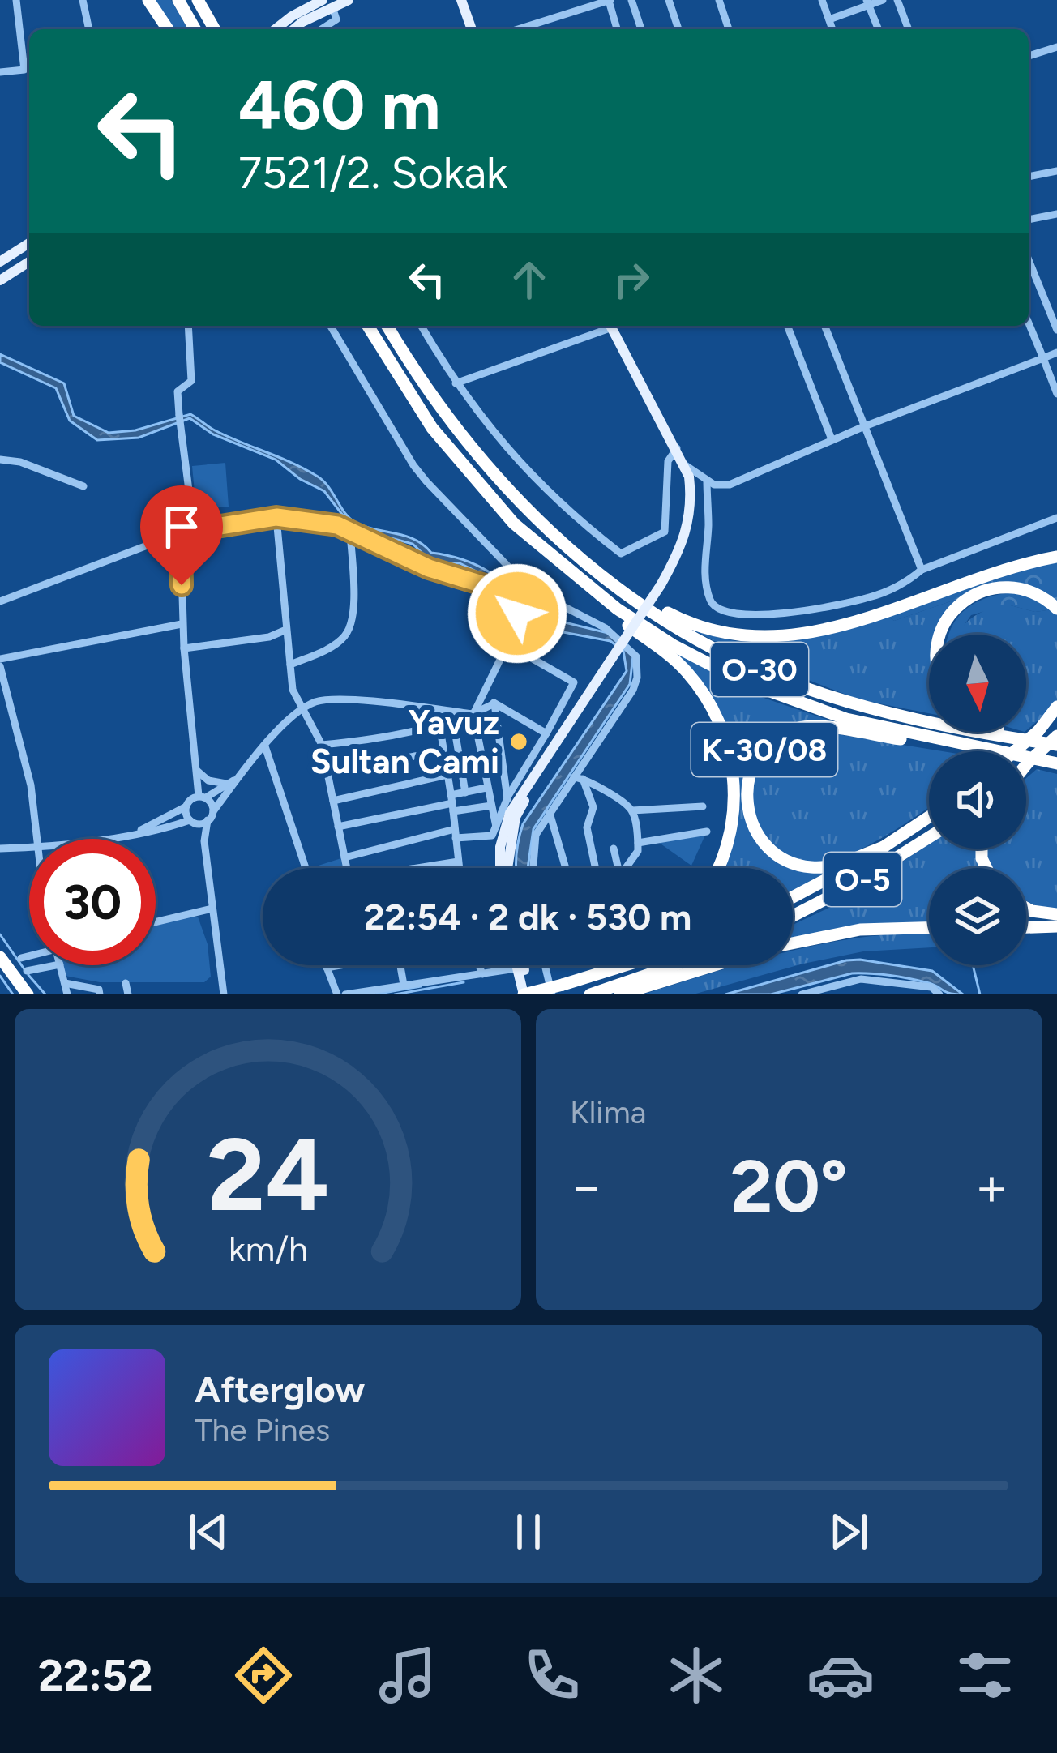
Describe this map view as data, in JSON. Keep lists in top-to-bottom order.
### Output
{
  "streets": {
    "highway": ["O-30", "K-30/08", "O-5"]
  },
  "crossings": [
    ["O-30", "K-30/08"],
    ["K-30/08", "O-5"]
  ],
  "places": ["Yavuz Sultan Cami"],
  "north": "bottom",
  "page": {
    "turn": ["460 m", "7521/2. Sokak"],
    "limit": "30",
    "trip": "22:54 · 2 dk · 530 m",
    "tile": "Klima",
    "heat": ["−", "20°", "+"],
    "song": ["Afterglow", "The Pines"],
    "tabs": "22:52",
    "gauge": ["24", "km/h"]
  }
}
